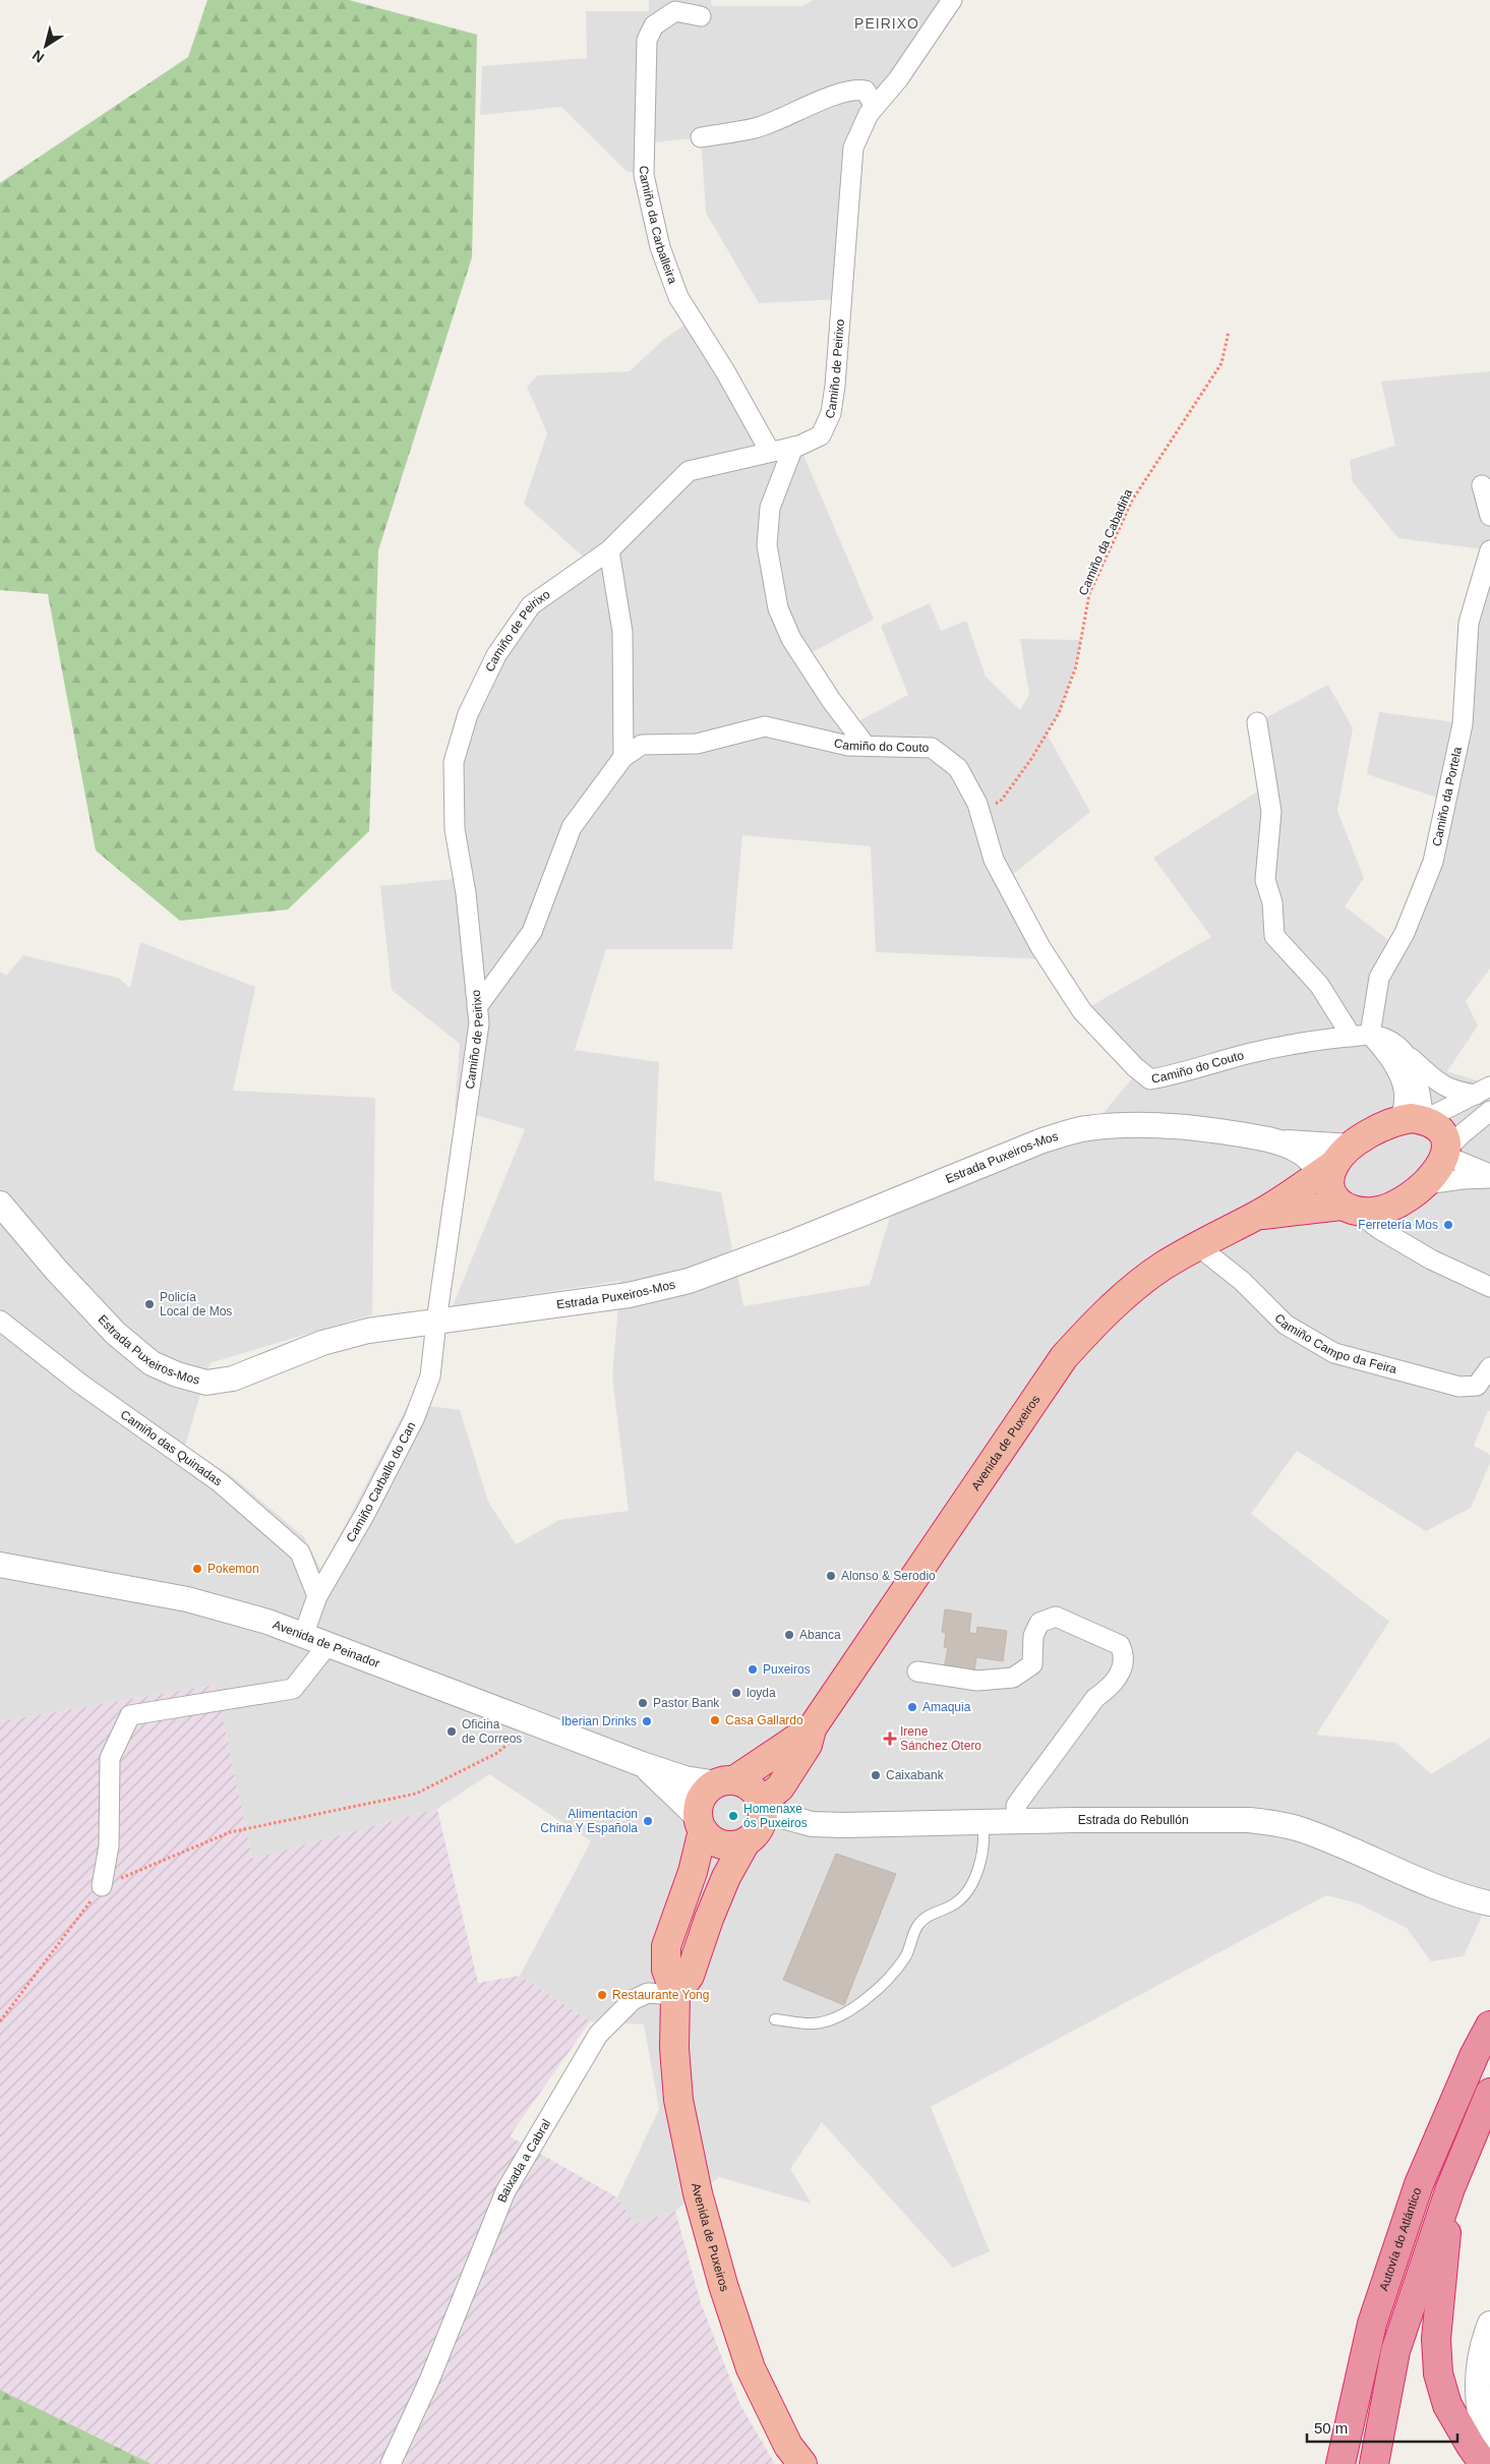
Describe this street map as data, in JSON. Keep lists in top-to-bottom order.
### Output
{
  "streets": {
    "highway": ["Avenida de Puxeiros", "Autovía do Atlántico"],
    "street": [
      "Camiño da Carballeira",
      "Camiño de Peirixo",
      "Camiño do Couto",
      "Camiño da Portela",
      "Estrada Puxeiros-Mos",
      "Camiño Campo da Feira",
      "Camiño das Quinadas",
      "Camiño Carballo do Can",
      "Avenida de Peinador",
      "Estrada do Rebullón",
      "Baixada a Cabral"
    ],
    "path": ["Camiño da Cabadiña"]
  },
  "crossings": [
    ["Camiño da Carballeira", "Camiño de Peirixo"],
    ["Camiño de Peirixo", "Camiño do Couto"],
    ["Camiño de Peirixo", "Estrada Puxeiros-Mos"],
    ["Camiño de Peirixo", "Camiño Carballo do Can"],
    ["Camiño da Cabadiña", "Camiño do Couto"],
    ["Camiño do Couto", "Camiño da Portela"],
    ["Camiño do Couto", "Estrada Puxeiros-Mos"],
    ["Estrada Puxeiros-Mos", "Camiño Carballo do Can"],
    ["Camiño Campo da Feira", "Avenida de Puxeiros"],
    ["Avenida de Puxeiros", "Avenida de Peinador"],
    ["Avenida de Puxeiros", "Estrada do Rebullón"],
    ["Avenida de Puxeiros", "Baixada a Cabral"],
    ["Camiño das Quinadas", "Camiño Carballo do Can"],
    ["Camiño Carballo do Can", "Avenida de Peinador"],
    ["Avenida de Peinador", "Estrada do Rebullón"]
  ],
  "districts": ["PEIRIXO"],
  "places": {
    "other": [
      "Ferretería Mos",
      "Policía Local de Mos",
      "Pokemon",
      "Alonso & Serodio",
      "Abanca",
      "Puxeiros",
      "loyda",
      "Pastor Bank",
      "Amaquia",
      "Casa Gallardo",
      "Iberian Drinks",
      "Oficina de Correos",
      "Caixabank",
      "Homenaxe ós Puxeiros",
      "Alimentacion China Y Española",
      "Restaurante Yong"
    ],
    "health": ["Irene Sánchez Otero"]
  },
  "scale_bar": "50 m",
  "north": "bottom left"
}
